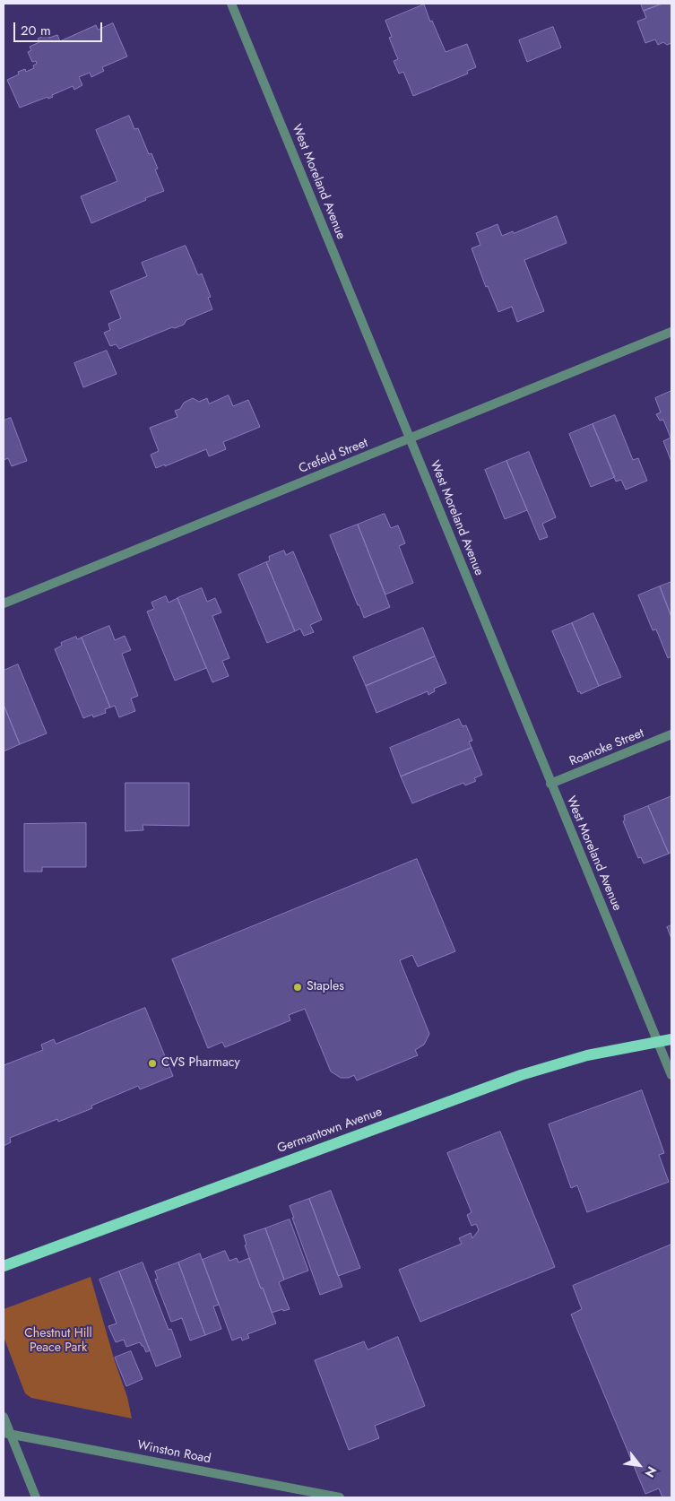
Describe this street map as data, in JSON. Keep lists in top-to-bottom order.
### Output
{
  "streets": {
    "main road": ["Germantown Avenue"],
    "street": [
      "West Moreland Avenue",
      "Crefeld Street",
      "Roanoke Street",
      "Winston Road"
    ]
  },
  "crossings": [
    ["West Moreland Avenue", "Crefeld Street"],
    ["West Moreland Avenue", "Roanoke Street"],
    ["West Moreland Avenue", "Germantown Avenue"]
  ],
  "parks": ["Chestnut Hill Peace Park"],
  "places": ["Staples", "CVS Pharmacy"],
  "scale_bar": "20 m",
  "north": "bottom right"
}
